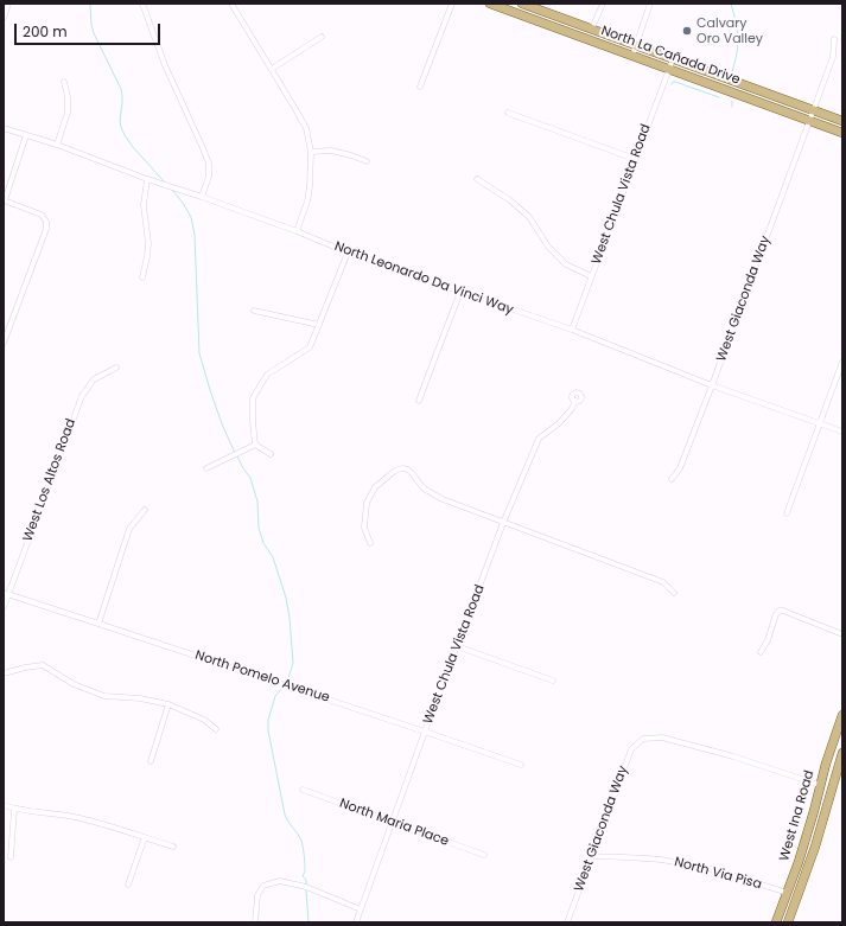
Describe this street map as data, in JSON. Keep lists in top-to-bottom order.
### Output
{
  "streets": {
    "main road": ["North La Cañada Drive", "West Ina Road"],
    "street": [
      "West Chula Vista Road",
      "North Leonardo Da Vinci Way",
      "West Giaconda Way",
      "West Los Altos Road",
      "North Pomelo Avenue",
      "North Maria Place",
      "North Via Pisa"
    ]
  },
  "crossings": [
    ["North La Cañada Drive", "West Chula Vista Road"],
    ["North La Cañada Drive", "West Giaconda Way"],
    ["West Chula Vista Road", "North Leonardo Da Vinci Way"],
    ["West Chula Vista Road", "North Pomelo Avenue"],
    ["West Chula Vista Road", "North Maria Place"],
    ["North Leonardo Da Vinci Way", "West Giaconda Way"],
    ["West Giaconda Way", "West Ina Road"],
    ["West Giaconda Way", "North Via Pisa"],
    ["West Los Altos Road", "North Pomelo Avenue"],
    ["West Ina Road", "North Via Pisa"]
  ],
  "places": ["Calvary Oro Valley"],
  "scale_bar": "200 m"
}
